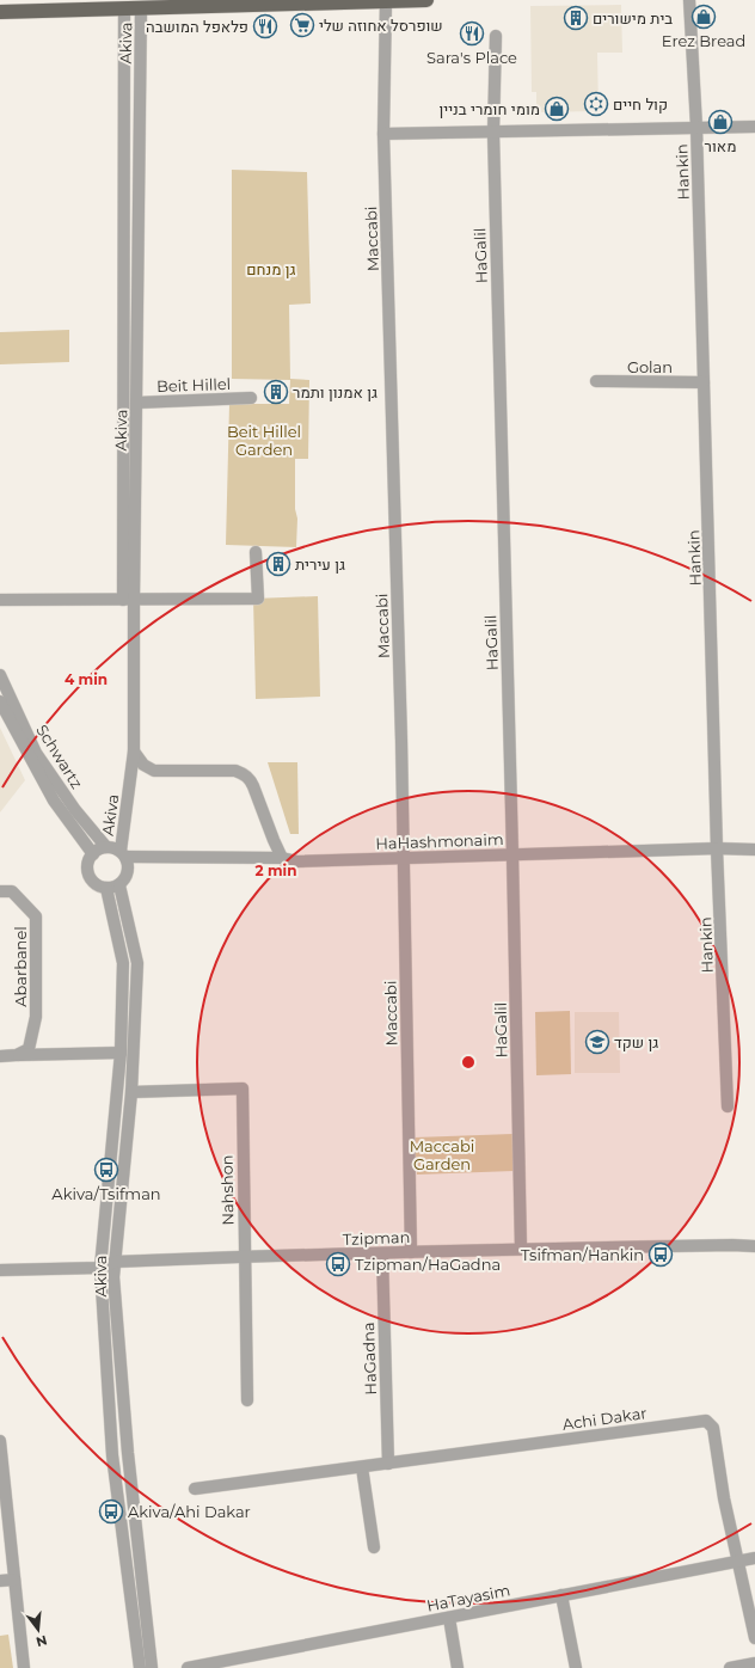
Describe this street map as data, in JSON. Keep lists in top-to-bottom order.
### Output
{
  "streets": {
    "street": [
      "Akiva",
      "Hankin",
      "Maccabi",
      "HaGalil",
      "Golan",
      "Beit Hillel",
      "Schwartz",
      "HaHashmonaim",
      "Abarbanel",
      "Nahshon",
      "Tzipman",
      "HaGadna",
      "Achi Dakar",
      "HaTayasim"
    ]
  },
  "crossings": [
    ["Akiva", "Beit Hillel"],
    ["Akiva", "Schwartz"],
    ["Akiva", "HaHashmonaim"],
    ["Akiva", "Nahshon"],
    ["Akiva", "Tzipman"],
    ["Hankin", "Golan"],
    ["Hankin", "HaHashmonaim"],
    ["Maccabi", "HaHashmonaim"],
    ["Maccabi", "Tzipman"],
    ["HaGalil", "HaHashmonaim"],
    ["HaGalil", "Tzipman"],
    ["Schwartz", "HaHashmonaim"],
    ["Nahshon", "Tzipman"],
    ["Tzipman", "HaGadna"],
    ["HaGadna", "Achi Dakar"],
    ["Achi Dakar", "HaTayasim"]
  ],
  "parks": ["גן מנחם", "Beit Hillel Garden", "Maccabi Garden"],
  "places": {
    "shop": ["Erez Bread", "מומי חומרי בניין", "מאור"],
    "building": ["בית מישורים", "גן אמנון ותמר", "גן עירית"],
    "supermarket": ["שופרסל אחוזה שלי"],
    "restaurant": ["פלאפל המושבה", "Sara's Place"],
    "synagogue": ["קול חיים"],
    "school or university": ["גן שקד"],
    "bus stop": [
      "Akiva/Tsifman",
      "Tsifman/Hankin",
      "Tzipman/HaGadna",
      "Akiva/Ahi Dakar"
    ]
  },
  "north": "bottom",
  "rings": ["4 min", "2 min"]
}
